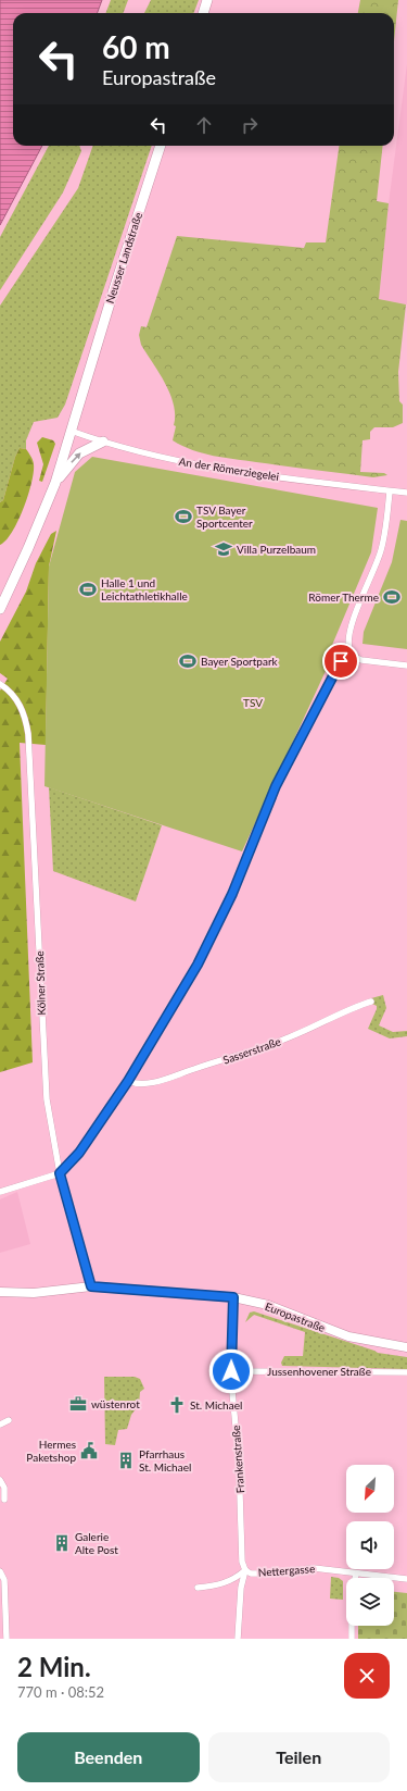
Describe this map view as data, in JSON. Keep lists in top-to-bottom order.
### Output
{
  "streets": {
    "main road": ["Neusser Landstraße", "Europastraße"],
    "street": [
      "An der Römerziegelei",
      "Kölner Straße",
      "Sasserstraße",
      "Jussenhovener Straße",
      "Frankenstraße",
      "Nettergasse"
    ]
  },
  "crossings": [
    ["Neusser Landstraße", "An der Römerziegelei"],
    ["Kölner Straße", "Europastraße"],
    ["Europastraße", "Frankenstraße"],
    ["Jussenhovener Straße", "Frankenstraße"],
    ["Frankenstraße", "Nettergasse"]
  ],
  "parks": ["TSV"],
  "places": {
    "sports": [
      "TSV Bayer Sportcenter",
      "Halle 1 und Leichtathletikhalle",
      "Römer Therme",
      "Bayer Sportpark"
    ],
    "school or university": ["Villa Purzelbaum"],
    "office": ["wüstenrot"],
    "church": ["St. Michael"],
    "public building": ["Hermes Paketshop"],
    "building": ["Pfarrhaus St. Michael", "Galerie Alte Post"]
  },
  "north": "bottom left",
  "page": {
    "turn": ["60 m", "Europastraße"],
    "heading": ["2 Min.", "770 m · 08:52"],
    "buttons": ["Beenden", "Teilen"]
  }
}
